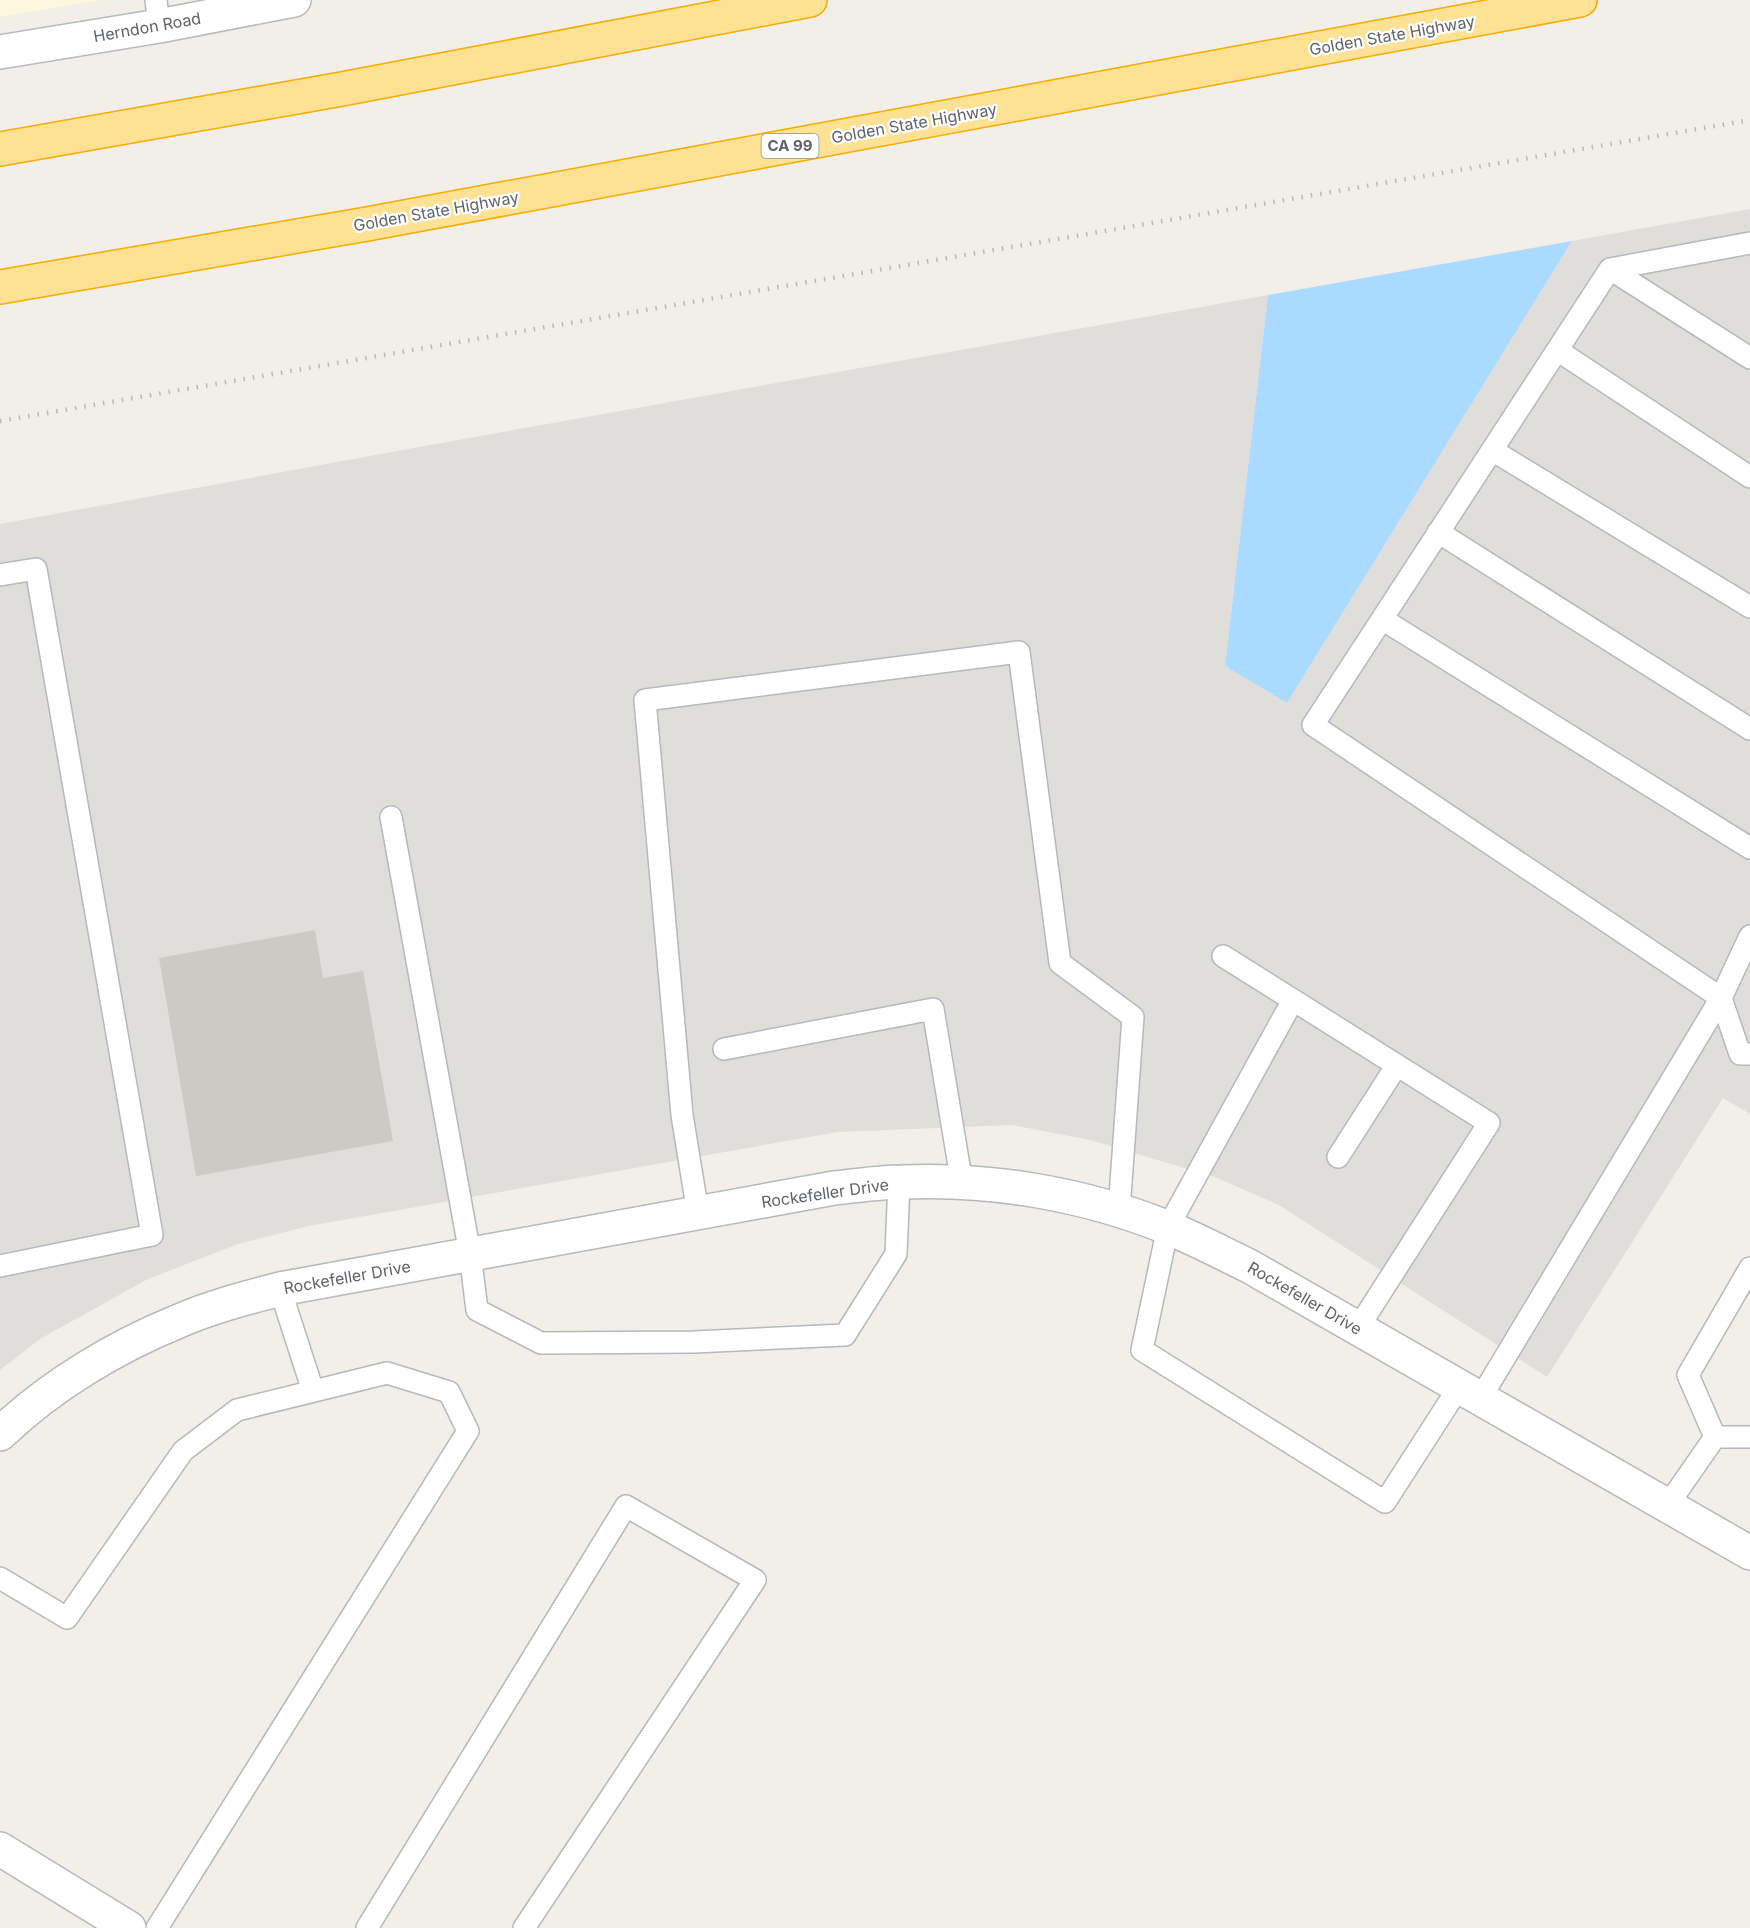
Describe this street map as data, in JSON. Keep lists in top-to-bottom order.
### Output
{
  "streets": {
    "highway": ["Golden State Highway", "CA 99"],
    "street": ["Herndon Road", "Rockefeller Drive"]
  }
}
